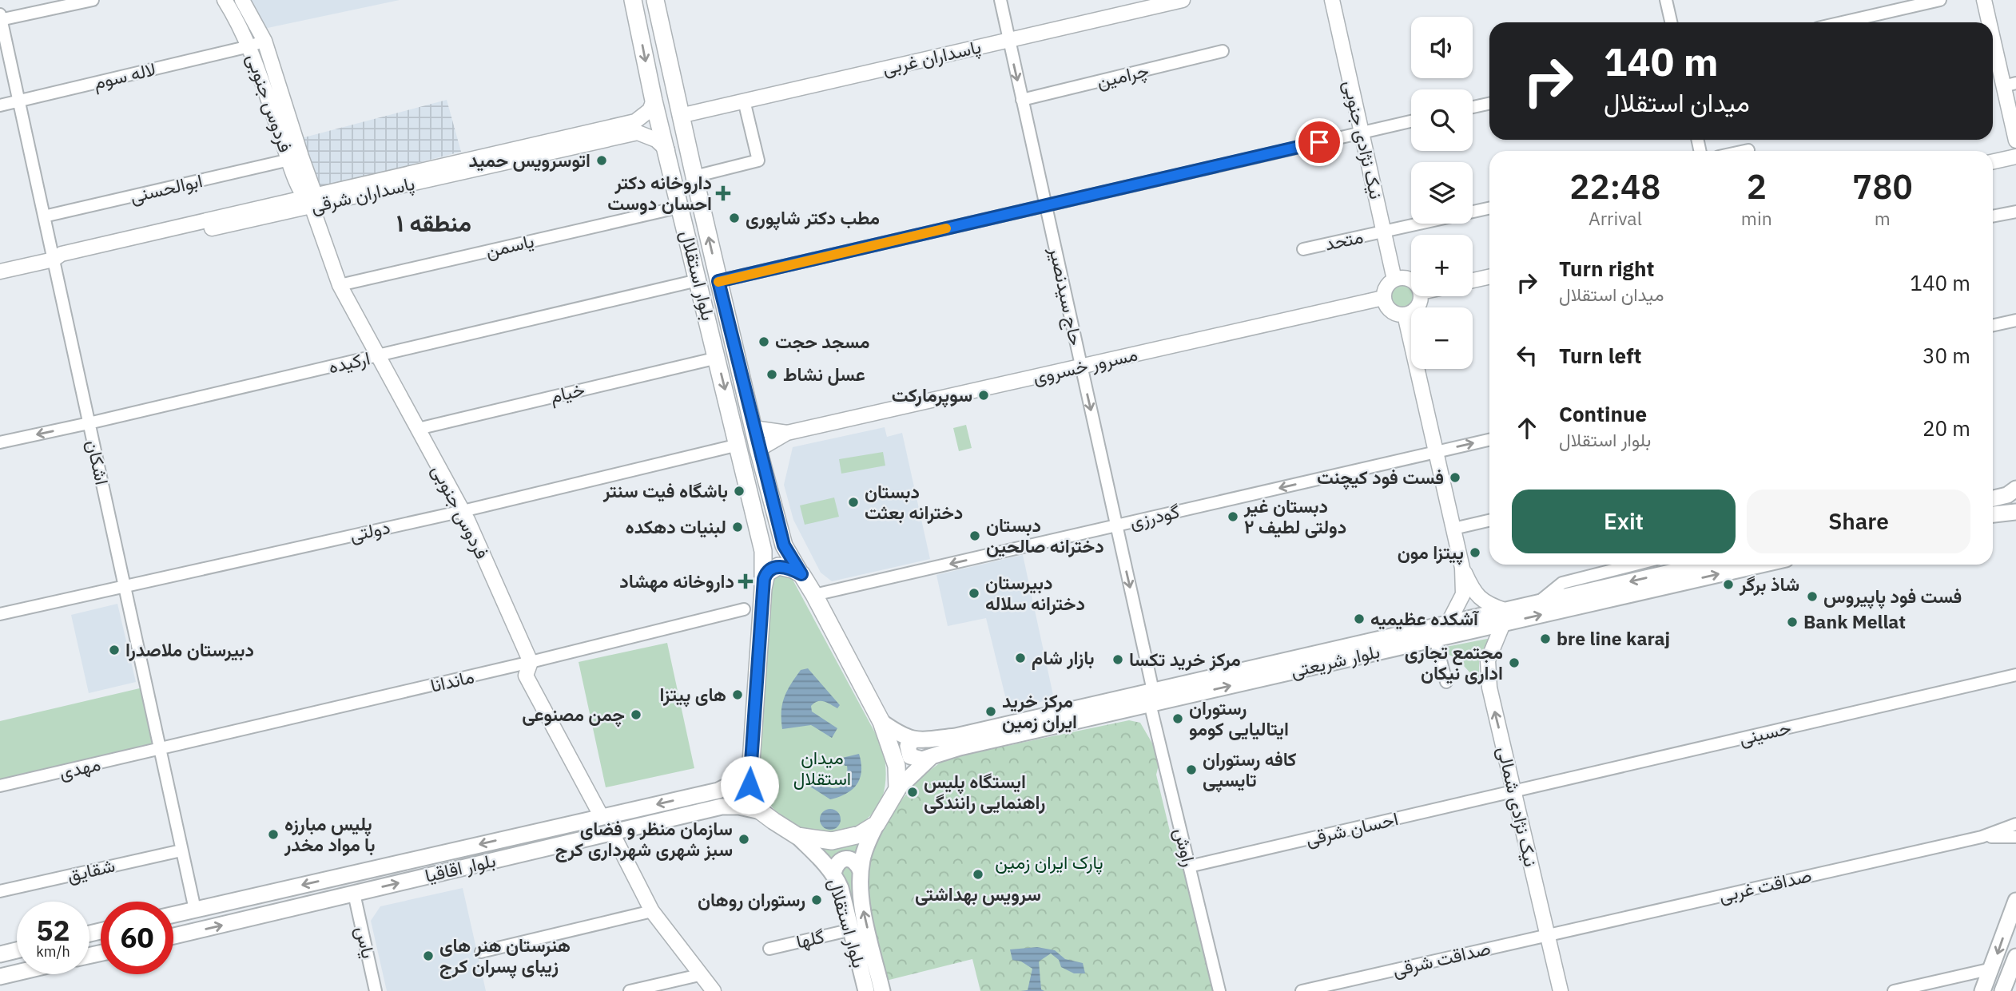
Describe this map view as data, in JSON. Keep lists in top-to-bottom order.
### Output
{
  "streets": {
    "main road": ["بلوار استقلال", "بلوار شریعتی", "بلوار اقاقیا"],
    "street": [
      "پاسداران غربی",
      "لاله سوم",
      "چرامین",
      "فردوس جنوبی",
      "نیک نژادی جنوبی",
      "ابوالحسنی",
      "پاسداران شرقی",
      "متحد",
      "یاسمن",
      "حاج سیدنصیر",
      "ارکیده",
      "مسرور خسروی",
      "خیام",
      "اشکان",
      "گودرزی",
      "دولتی",
      "ماندانا",
      "حسینی",
      "مهدی",
      "نیک نژادی شمالی",
      "احسان شرقی",
      "راوش",
      "شقایق",
      "صداقت غربی",
      "گلها",
      "یاس",
      "صداقت شرقی"
    ]
  },
  "crossings": [
    ["پاسداران غربی", "بلوار استقلال"],
    ["پاسداران غربی", "حاج سیدنصیر"],
    ["لاله سوم", "فردوس جنوبی"],
    ["لاله سوم", "اشکان"],
    ["چرامین", "حاج سیدنصیر"],
    ["فردوس جنوبی", "ابوالحسنی"],
    ["فردوس جنوبی", "پاسداران شرقی"],
    ["فردوس جنوبی", "یاسمن"],
    ["فردوس جنوبی", "ارکیده"],
    ["فردوس جنوبی", "خیام"],
    ["فردوس جنوبی", "دولتی"],
    ["فردوس جنوبی", "ماندانا"],
    ["فردوس جنوبی", "بلوار اقاقیا"],
    ["نیک نژادی جنوبی", "متحد"],
    ["ابوالحسنی", "اشکان"],
    ["پاسداران شرقی", "اشکان"],
    ["یاسمن", "بلوار استقلال"],
    ["بلوار استقلال", "ارکیده"],
    ["بلوار استقلال", "خیام"],
    ["بلوار استقلال", "دولتی"],
    ["بلوار استقلال", "گلها"],
    ["حاج سیدنصیر", "مسرور خسروی"],
    ["حاج سیدنصیر", "گودرزی"],
    ["حاج سیدنصیر", "بلوار شریعتی"],
    ["حاج سیدنصیر", "راوش"],
    ["ارکیده", "اشکان"],
    ["اشکان", "دولتی"],
    ["اشکان", "ماندانا"],
    ["اشکان", "مهدی"],
    ["اشکان", "بلوار اقاقیا"],
    ["اشکان", "شقایق"],
    ["بلوار شریعتی", "نیک نژادی شمالی"],
    ["بلوار شریعتی", "راوش"],
    ["ماندانا", "مهدی"],
    ["حسینی", "نیک نژادی شمالی"],
    ["حسینی", "احسان شرقی"],
    ["نیک نژادی شمالی", "احسان شرقی"],
    ["نیک نژادی شمالی", "صداقت غربی"],
    ["نیک نژادی شمالی", "صداقت شرقی"],
    ["احسان شرقی", "راوش"],
    ["بلوار اقاقیا", "یاس"],
    ["صداقت غربی", "صداقت شرقی"]
  ],
  "one_way": ["حاج سیدنصیر", "گودرزی"],
  "districts": ["منطقه ۱"],
  "parks": ["میدان استقلال", "پارک ایران زمین"],
  "places": {
    "other": [
      "اتوسرویس حمید",
      "مطب دکتر شاپوری",
      "مسجد حجت",
      "عسل نشاط",
      "سوپرمارکت",
      "فست فود کیچنت",
      "باشگاه فیت سنتر",
      "دبستان دخترانه بعثت",
      "دبستان غیر دولتی لطیف ۲",
      "لبنیات دهکده",
      "دبستان دخترانه صالحین",
      "پیتزا مون",
      "شاذ برگر",
      "دبیرستان دخترانه سلاله",
      "فست فود پاپیروس",
      "آشکده عظیمیه",
      "Bank Mellat",
      "bre line karaj",
      "دبیرستان ملاصدرا",
      "بازار شام",
      "مرکز خرید تکسا",
      "مجتمع تجاری اداری نیکان",
      "های پیتزا",
      "مرکز خرید ایران زمین",
      "چمن مصنوعی",
      "رستوران ایتالیایی کومو",
      "کافه رستوران تایسپی",
      "ایستگاه پلیس راهنمایی رانندگی",
      "پلیس مبارزه با مواد مخدر",
      "سازمان منظر و فضای سبز شهری شهرداری کرج",
      "سرویس بهداشتی",
      "رستوران روهان",
      "هنرستان هنر های زیبای پسران کرج"
    ],
    "health": ["داروخانه دکتر احسان دوست", "داروخانه مهشاد"]
  },
  "page": {
    "map_buttons": ["+", "−"],
    "turn": ["140 m", "میدان استقلال"],
    "eta": [
      "22:48",
      "Arrival",
      "2",
      "min",
      "780",
      "m"
    ],
    "list": [
      {
        "name": "Turn right",
        "note": "میدان استقلال",
        "value": "140 m"
      },
      {
        "name": "Turn left",
        "value": "30 m"
      },
      {
        "name": "Continue",
        "note": "بلوار استقلال",
        "value": "20 m"
      }
    ],
    "buttons": ["Exit", "Share"],
    "speed": "52 km/h",
    "limit": "60"
  }
}
